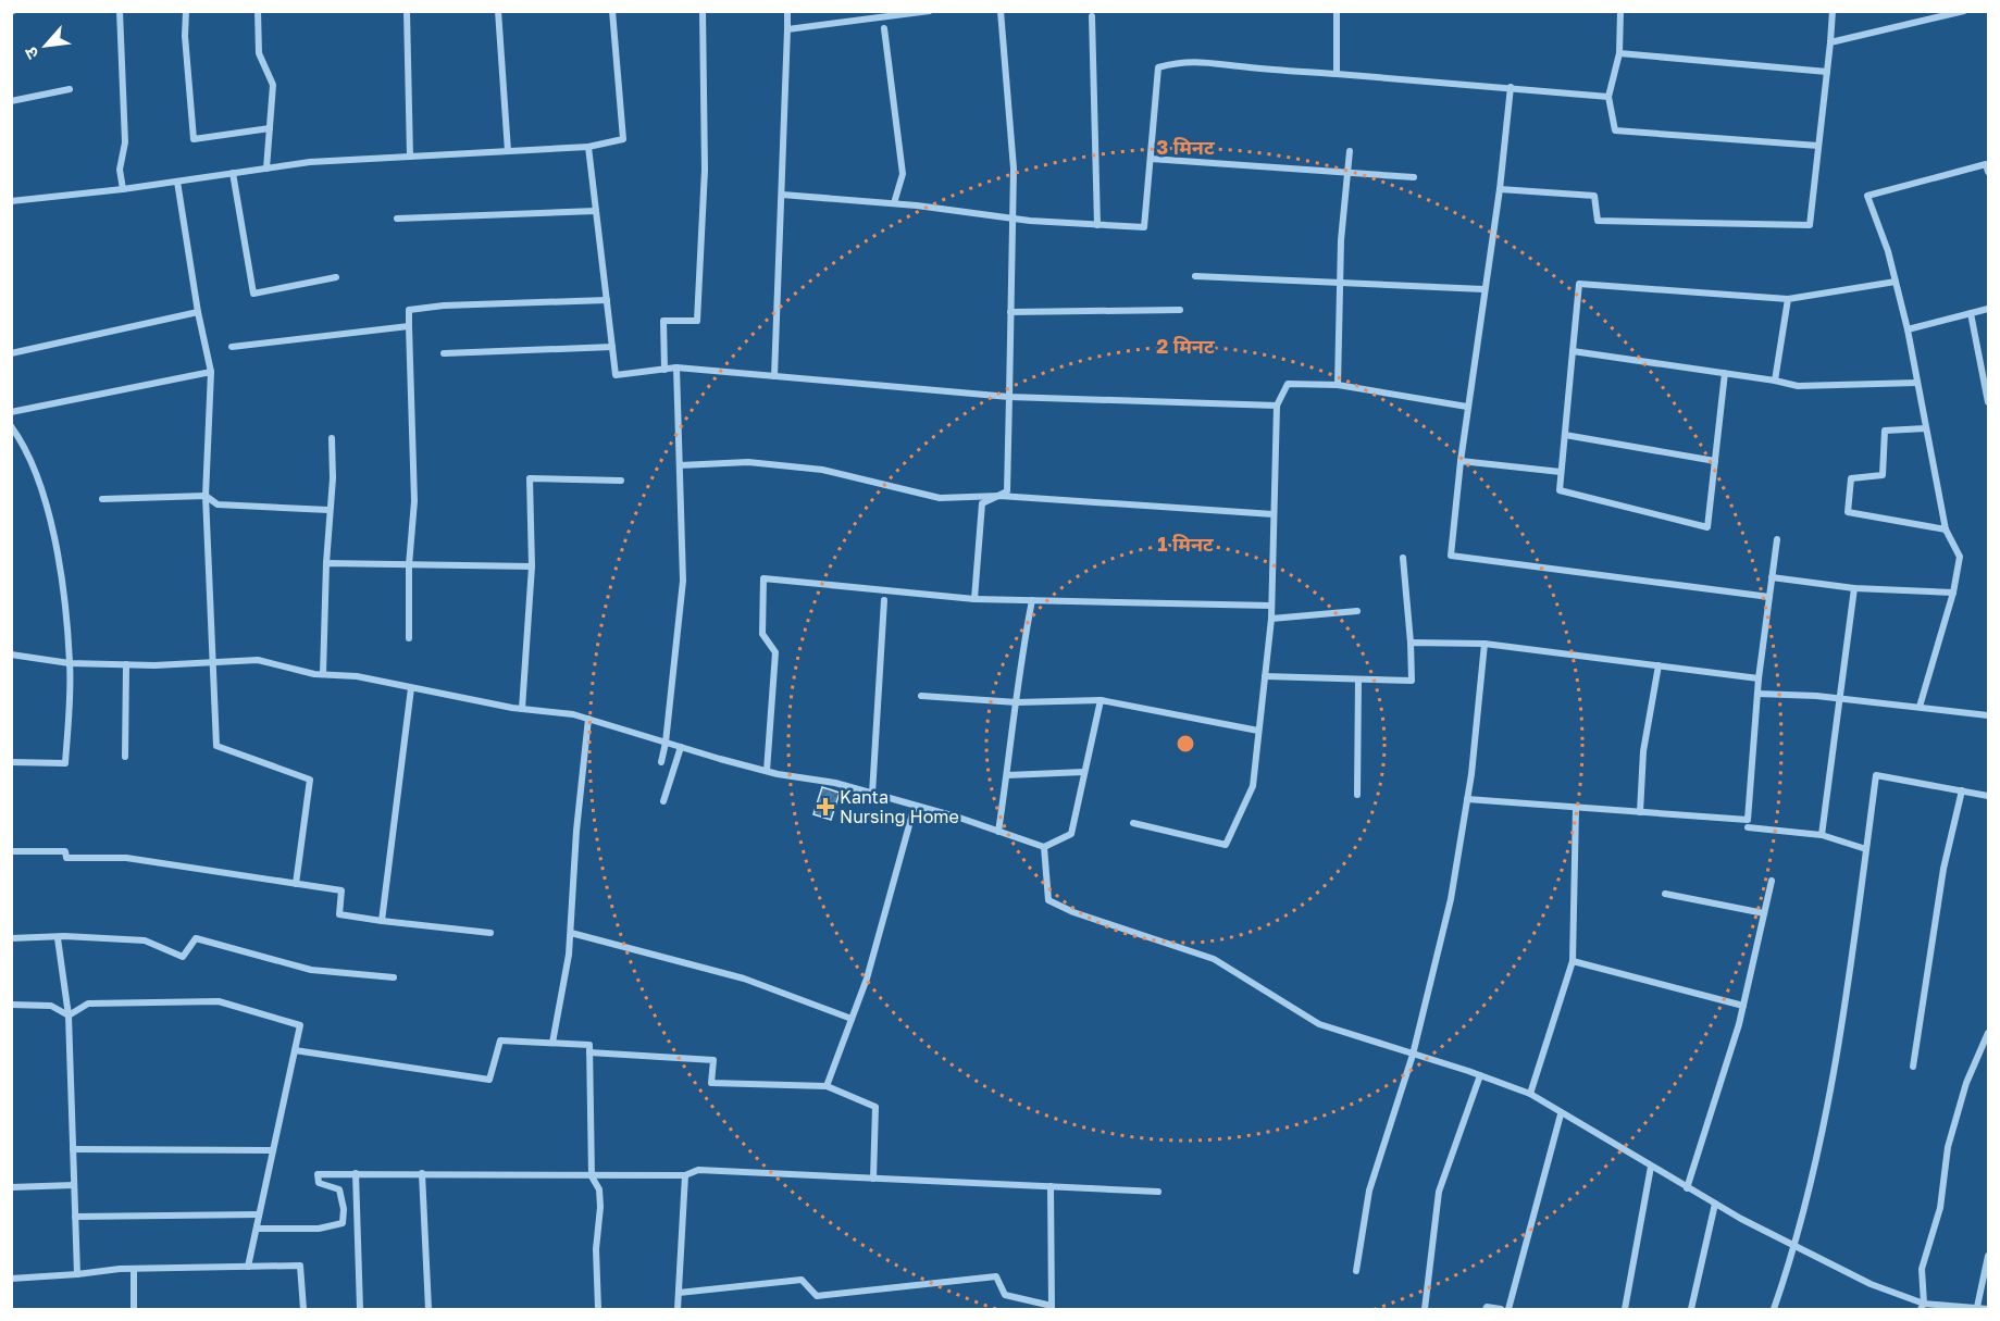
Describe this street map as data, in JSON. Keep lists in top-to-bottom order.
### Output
{
  "places": {
    "health": ["Kanta Nursing Home"]
  },
  "north": "bottom left",
  "rings": ["3 मिनट", "2 मिनट", "1 मिनट"]
}
